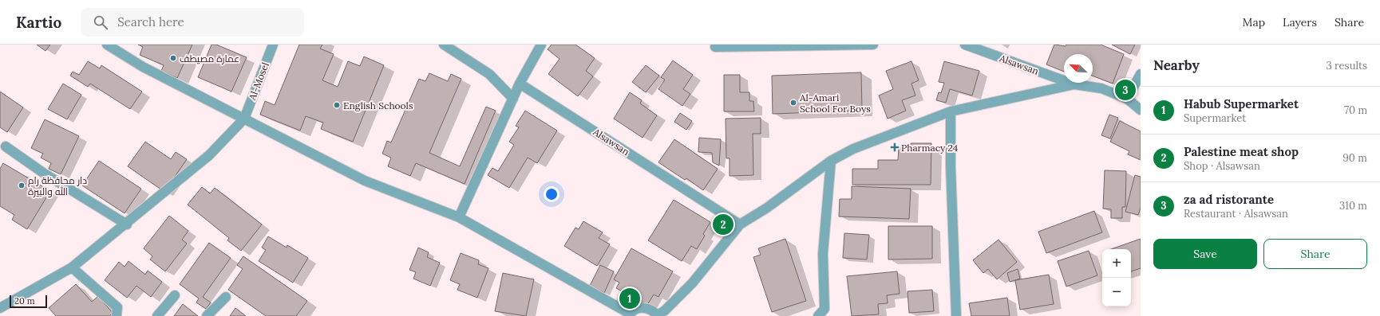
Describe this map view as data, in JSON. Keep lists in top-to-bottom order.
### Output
{
  "streets": {
    "street": ["Alsawsan", "Al-Mosel"]
  },
  "places": {
    "other": [
      "عمارة مصيطف",
      "Al-Amari School For Boys",
      "English Schools",
      "دار محافظة رام الله والبيرة"
    ],
    "health": ["Pharmacy 24"]
  },
  "scale_bar": "20 m",
  "north": "top left",
  "page": {
    "header": "Kartio",
    "search": "Search here",
    "nav": ["Map", "Layers", "Share"],
    "heading": ["Nearby", "3 results"],
    "pins": ["3", "2", "1"],
    "list": [
      {
        "mark": "1",
        "name": "Habub Supermarket",
        "note": "Supermarket",
        "value": "70 m"
      },
      {
        "mark": "2",
        "name": "Palestine meat shop",
        "note": "Shop · Alsawsan",
        "value": "90 m"
      },
      {
        "mark": "3",
        "name": "za ad ristorante",
        "note": "Restaurant · Alsawsan",
        "value": "310 m"
      }
    ],
    "buttons": ["Save", "Share"],
    "map_buttons": ["+", "−"],
    "scale": "20 m"
  }
}
